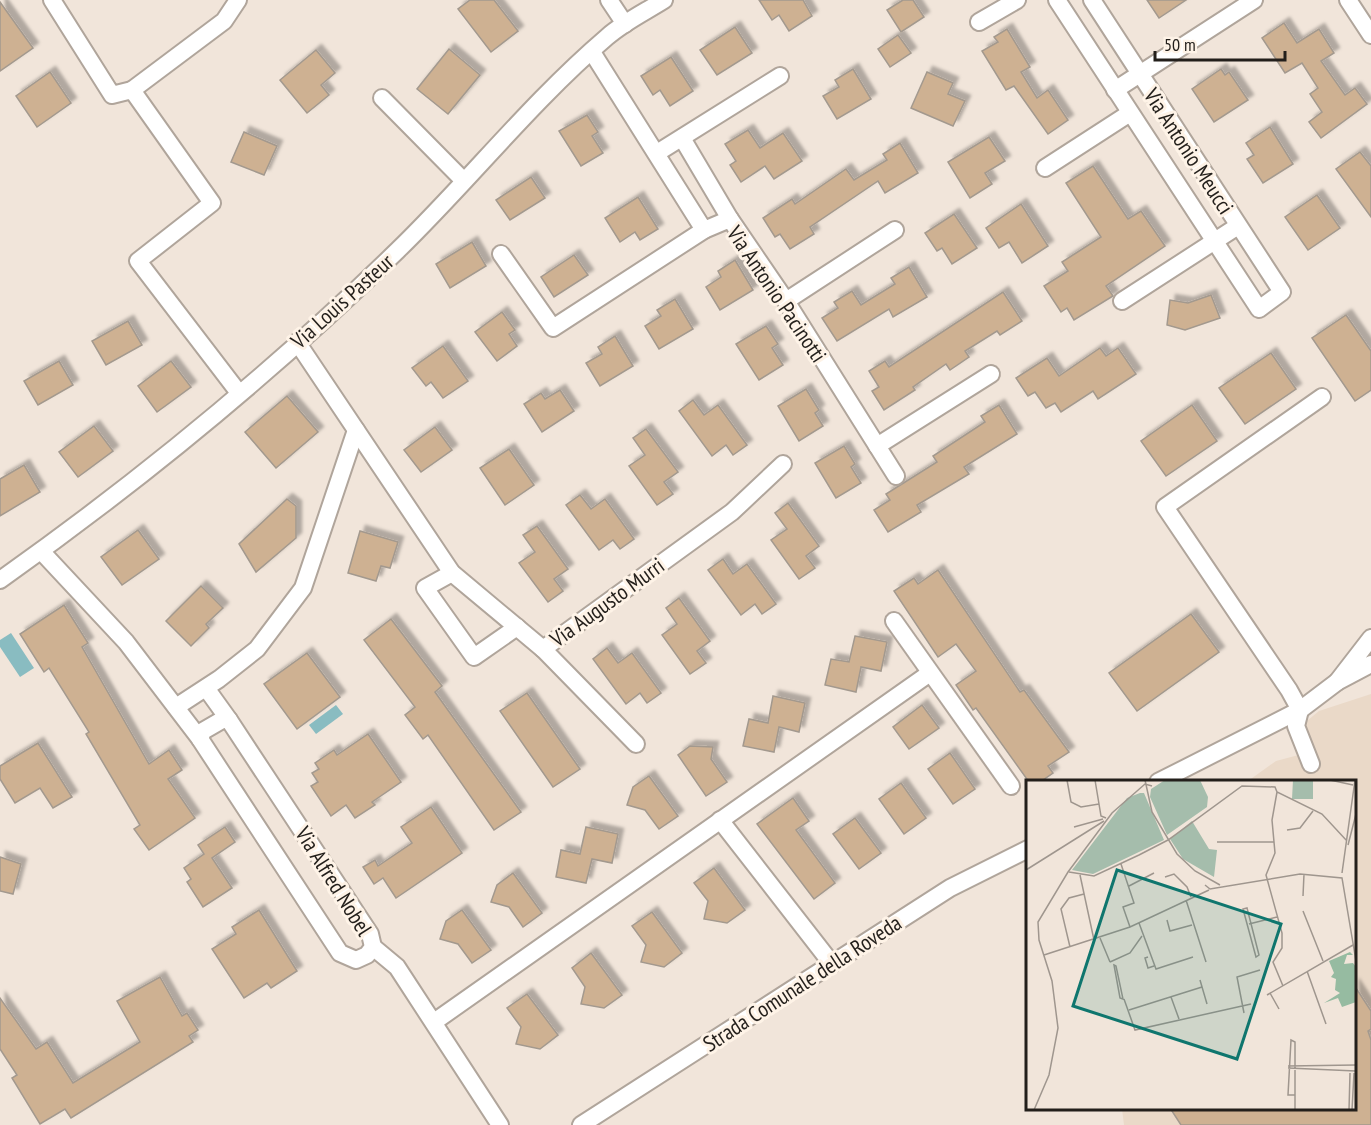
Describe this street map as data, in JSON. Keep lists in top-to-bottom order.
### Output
{
  "streets": {
    "street": [
      "Via Antonio Meucci",
      "Via Antonio Pacinotti",
      "Via Louis Pasteur",
      "Via Augusto Murri",
      "Via Alfred Nobel",
      "Strada Comunale della Roveda"
    ]
  },
  "crossings": [
    ["Via Antonio Pacinotti", "Via Louis Pasteur"],
    ["Via Louis Pasteur", "Via Augusto Murri"],
    ["Via Louis Pasteur", "Via Alfred Nobel"]
  ],
  "scale_bar": "50 m"
}
